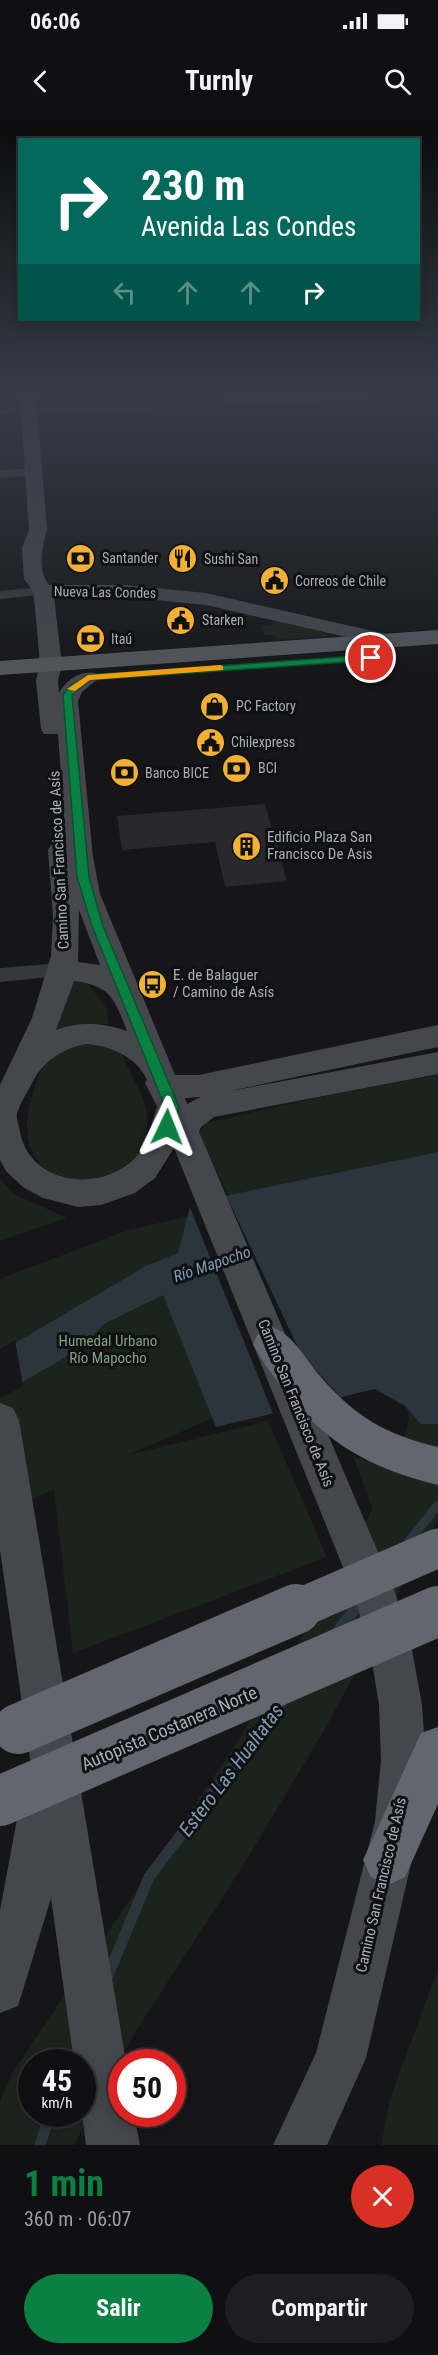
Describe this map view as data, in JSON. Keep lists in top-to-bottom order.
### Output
{
  "streets": {
    "highway": ["Autopista Costanera Norte"],
    "main road": ["Nueva Las Condes", "Camino San Francisco de Asís"]
  },
  "crossings": [
    ["Nueva Las Condes", "Camino San Francisco de Asís"]
  ],
  "water": ["Río Mapocho", "Estero Las Hualtatas"],
  "parks": ["Humedal Urbano Río Mapocho"],
  "places": {
    "bank": [
      "Santander",
      "Itaú",
      "BCI",
      "Banco BICE"
    ],
    "restaurant": ["Sushi San"],
    "public building": ["Correos de Chile", "Starken", "Chilexpress"],
    "shop": ["PC Factory"],
    "building": ["Edificio Plaza San Francisco De Asis"],
    "bus stop": ["E. de Balaguer / Camino de Asís"]
  },
  "page": {
    "status": "06:06",
    "header": "Turnly",
    "turn": ["230 m", "Avenida Las Condes"],
    "speed": "45 km/h",
    "limit": "50",
    "heading": ["1 min", "360 m · 06:07"],
    "buttons": ["Salir", "Compartir"]
  }
}
